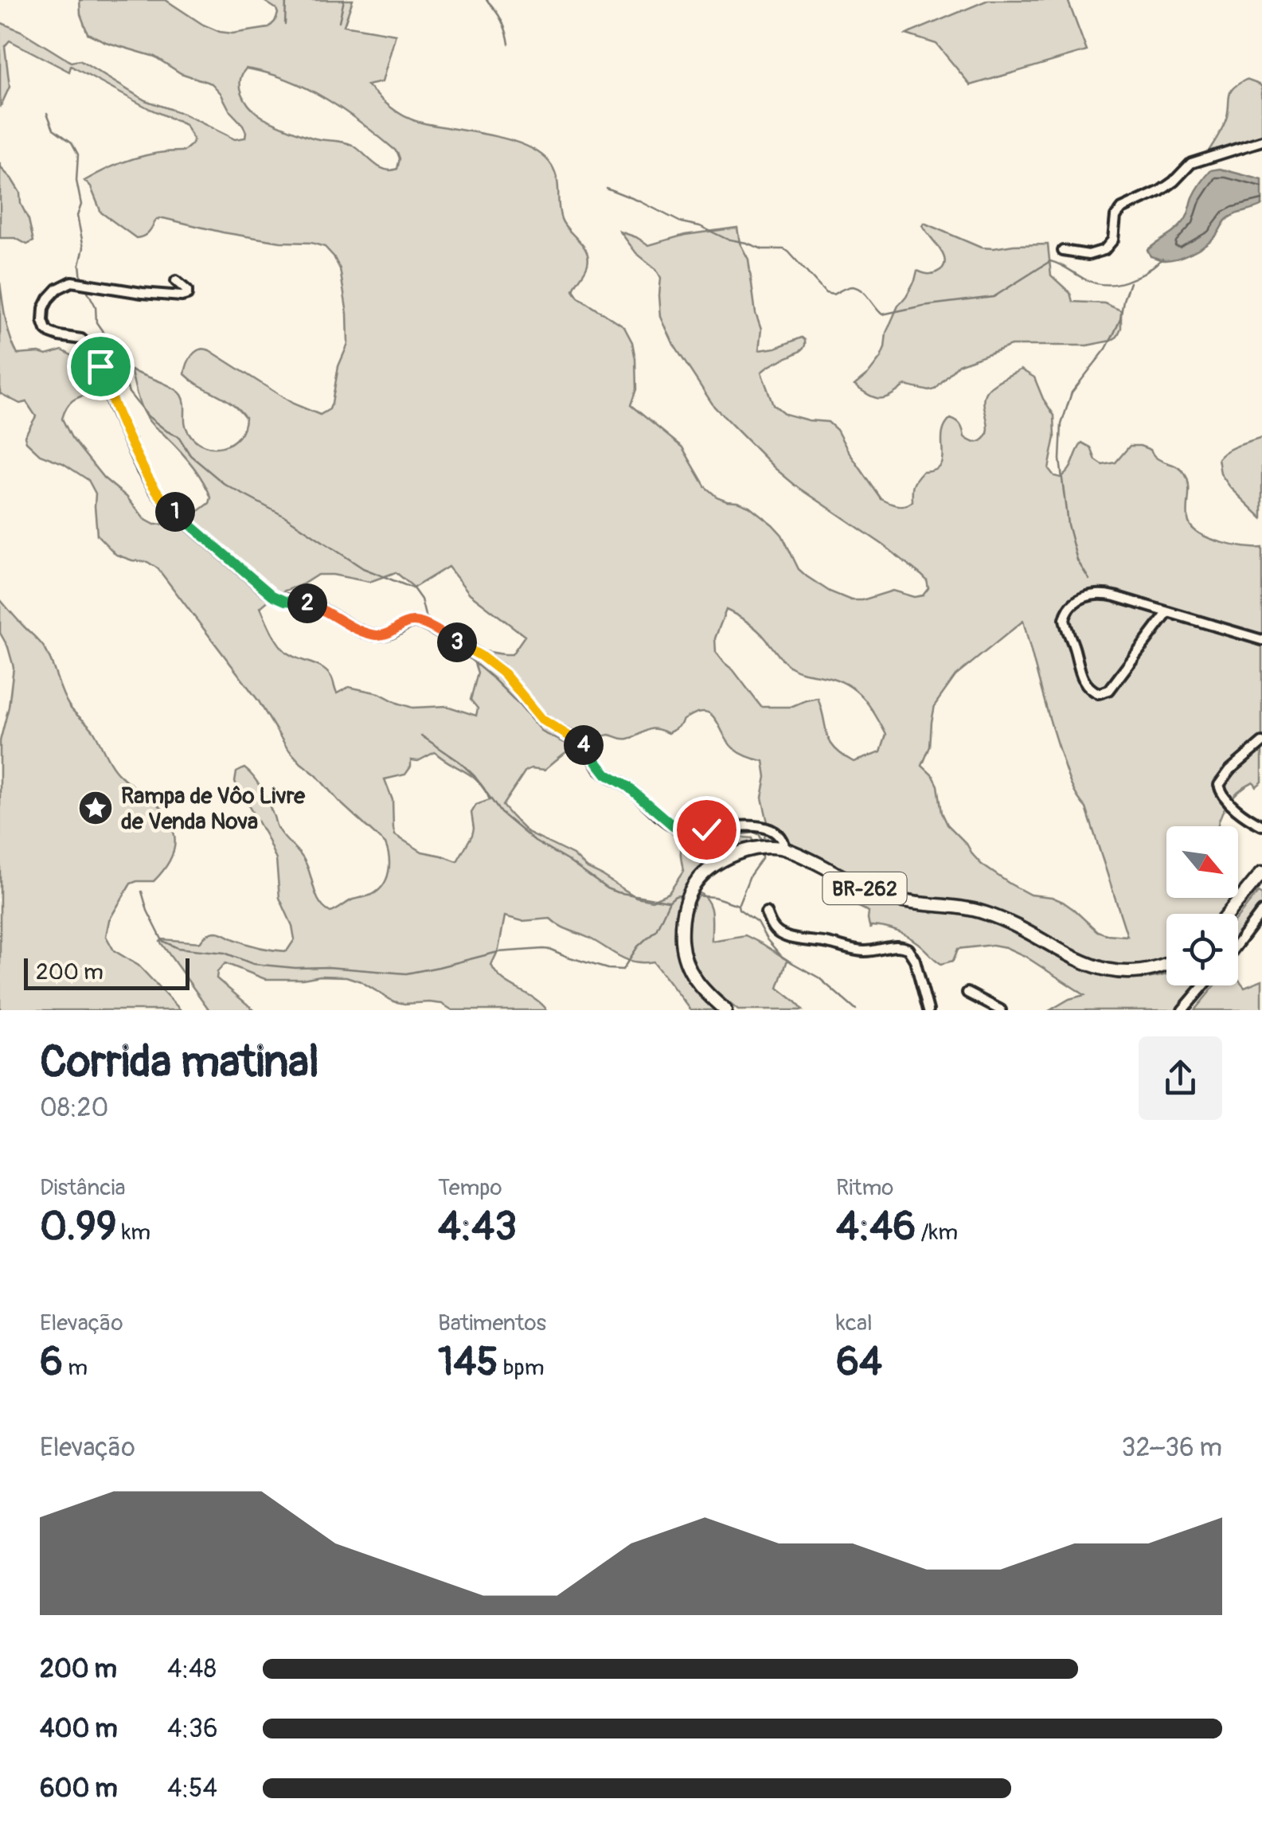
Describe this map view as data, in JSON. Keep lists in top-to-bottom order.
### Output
{
  "streets": {
    "highway": ["BR-262"]
  },
  "places": {
    "place": ["Rampa de Vôo Livre de Venda Nova"]
  },
  "scale_bar": "200 m",
  "north": "bottom right",
  "page": {
    "pins": [
      "1",
      "2",
      "3",
      "4"
    ],
    "scale": "200 m",
    "heading": ["Corrida matinal", "08:20"],
    "stats": [
      ["Distância", "0.99 km"],
      ["Tempo", "4:43"],
      ["Ritmo", "4:46 /km"],
      ["Elevação", "6 m"],
      ["Batimentos", "145 bpm"],
      ["kcal", "64"]
    ],
    "chart": ["Elevação", "32–36 m"],
    "list": [
      {
        "name": "200 m",
        "note": "4:48"
      },
      {
        "name": "400 m",
        "note": "4:36"
      },
      {
        "name": "600 m",
        "note": "4:54"
      }
    ]
  }
}
